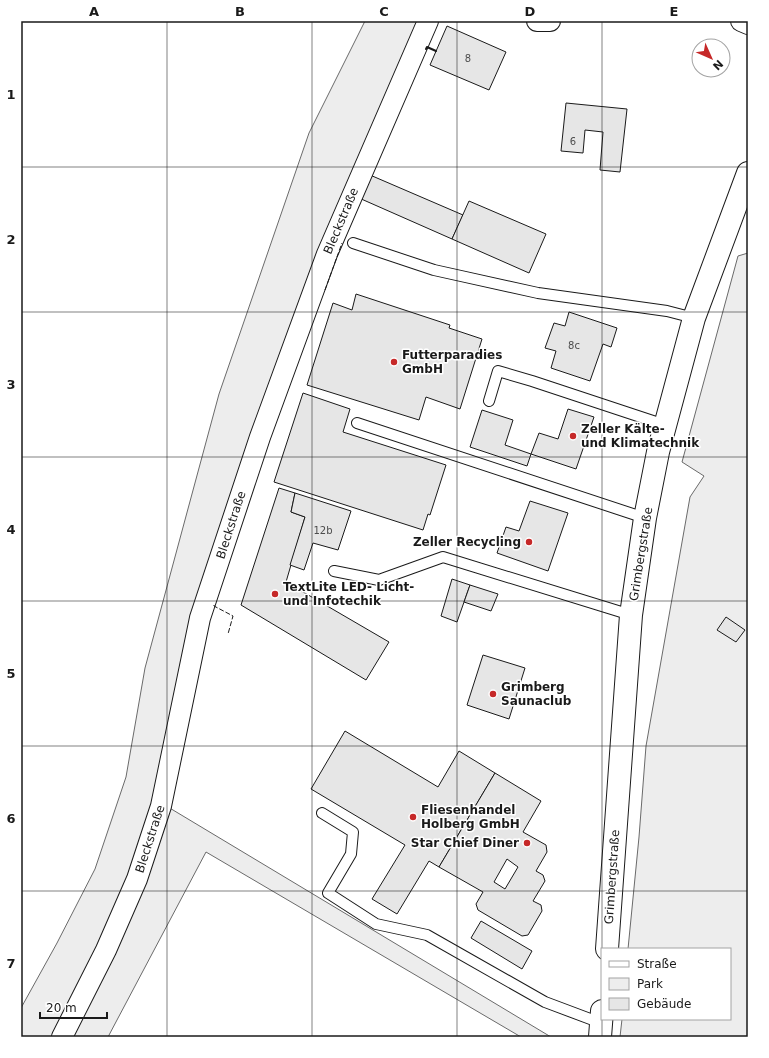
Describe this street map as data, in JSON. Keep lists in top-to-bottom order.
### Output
{
  "streets": {
    "street": ["Bleckstraße", "Grimbergstraße"]
  },
  "places": [
    "Futterparadies GmbH",
    "Zeller Kälte- und Klimatechnik",
    "Zeller Recycling",
    "TextLite LED- Licht- und Infotechik",
    "Grimberg Saunaclub",
    "Fliesenhandel Holberg GmbH",
    "Star Chief Diner"
  ],
  "house_numbers": [
    "8",
    "6",
    "8c",
    "12b"
  ],
  "legend": ["Straße", "Park", "Gebäude"],
  "scale_bar": "20 m",
  "north": "bottom right",
  "grid": {
    "columns": [
      "A",
      "B",
      "C",
      "D",
      "E"
    ],
    "rows": [
      "1",
      "2",
      "3",
      "4",
      "5",
      "6",
      "7"
    ]
  }
}
